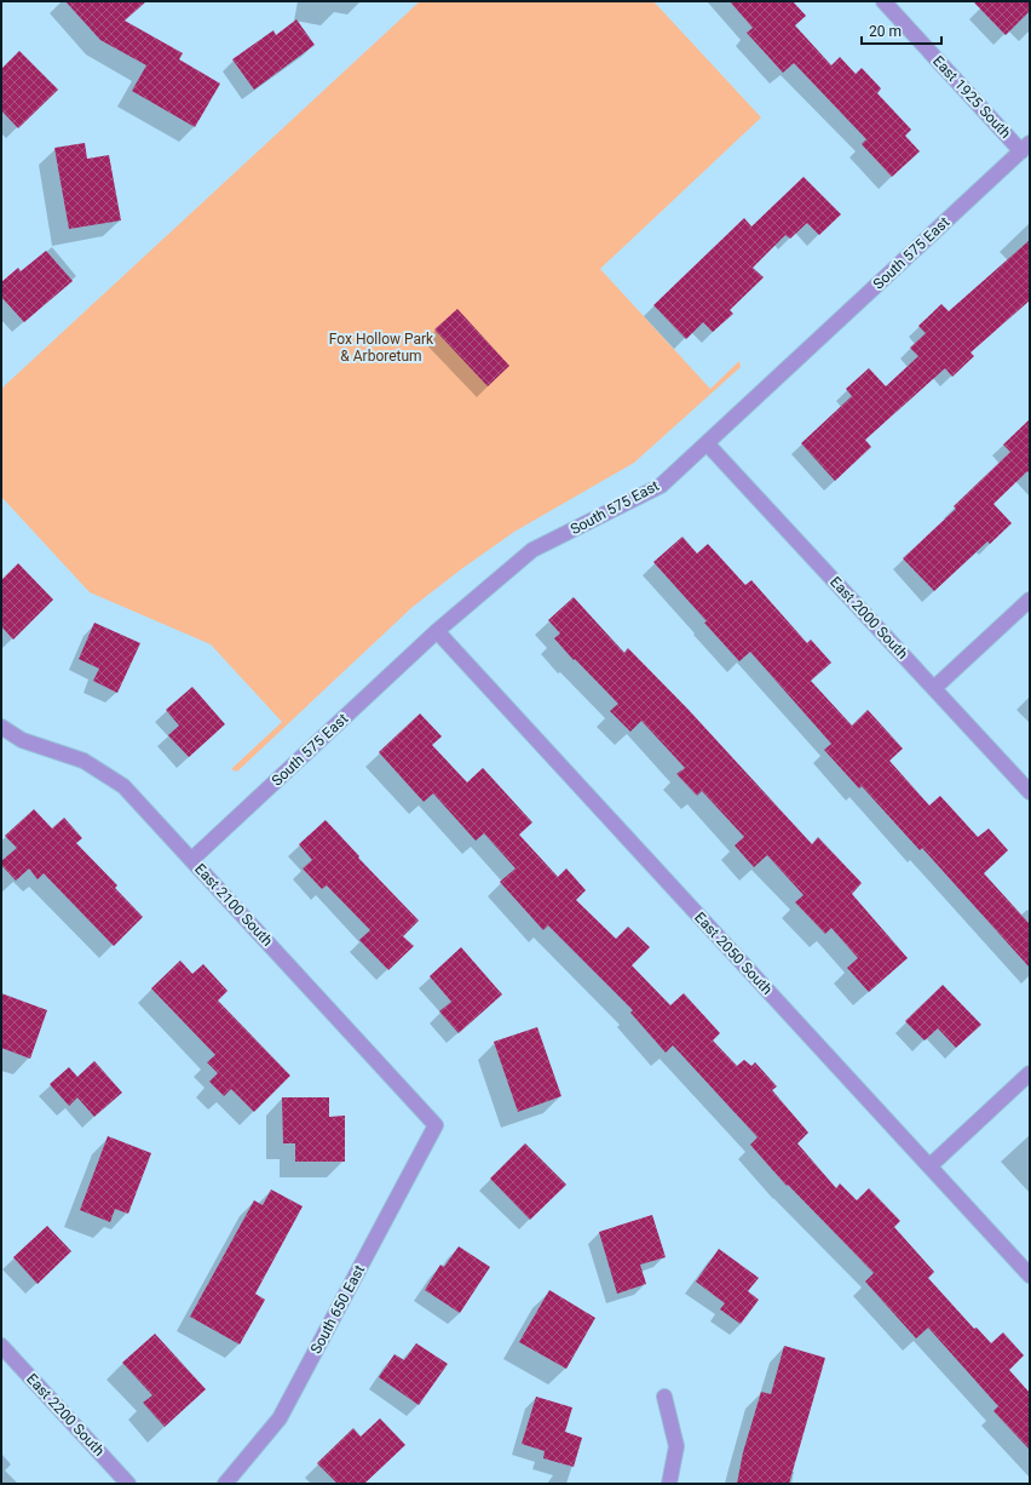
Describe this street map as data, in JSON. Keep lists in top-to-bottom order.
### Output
{
  "streets": {
    "street": [
      "East 1925 South",
      "South 575 East",
      "East 2000 South",
      "East 2100 South",
      "East 2050 South",
      "South 650 East",
      "East 2200 South"
    ]
  },
  "crossings": [
    ["East 1925 South", "South 575 East"],
    ["South 575 East", "East 2000 South"],
    ["South 575 East", "East 2100 South"],
    ["South 575 East", "East 2050 South"],
    ["East 2100 South", "South 650 East"]
  ],
  "parks": ["Fox Hollow Park & Arboretum"],
  "scale_bar": "20 m"
}
